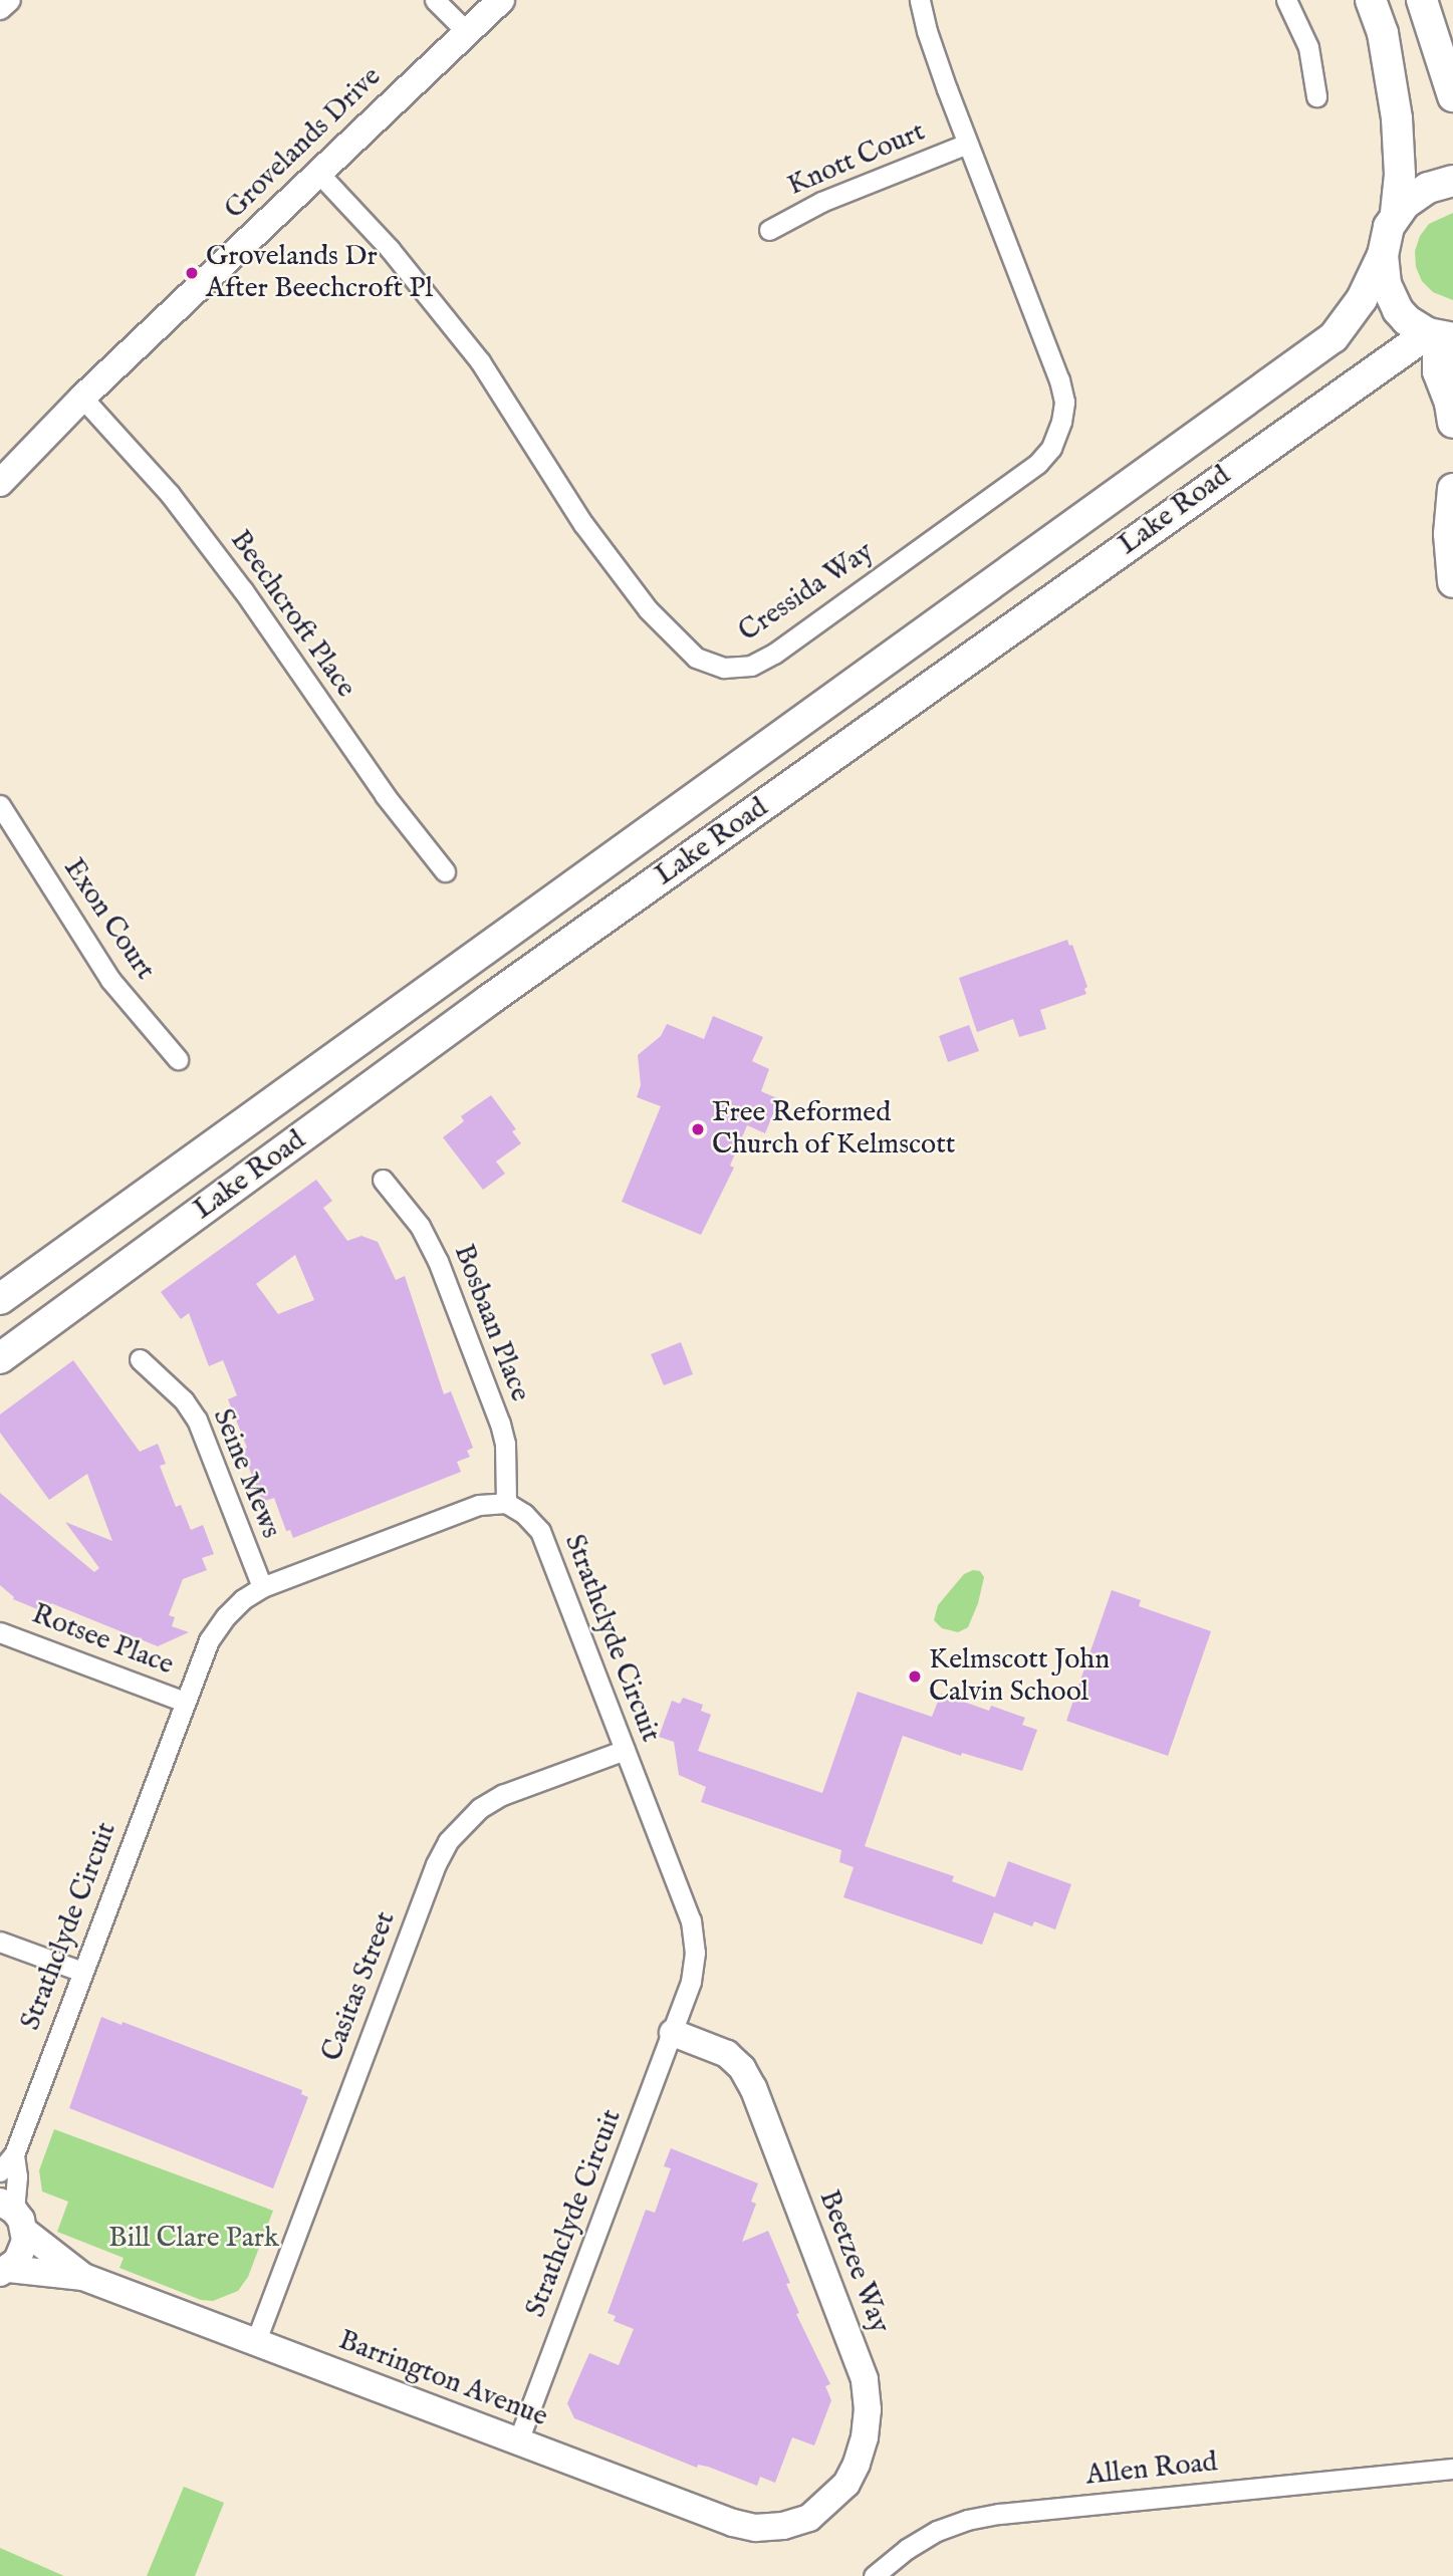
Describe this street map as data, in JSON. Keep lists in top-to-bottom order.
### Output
{
  "streets": {
    "main road": ["Lake Road"],
    "street": [
      "Grovelands Drive",
      "Knott Court",
      "Cressida Way",
      "Beechcroft Place",
      "Exon Court",
      "Bosbaan Place",
      "Seine Mews",
      "Strathclyde Circuit",
      "Rotsee Place",
      "Casitas Street",
      "Beetzee Way",
      "Barrington Avenue",
      "Allen Road"
    ]
  },
  "crossings": [
    ["Grovelands Drive", "Cressida Way"],
    ["Grovelands Drive", "Beechcroft Place"],
    ["Knott Court", "Cressida Way"],
    ["Bosbaan Place", "Strathclyde Circuit"],
    ["Seine Mews", "Strathclyde Circuit"],
    ["Strathclyde Circuit", "Rotsee Place"],
    ["Strathclyde Circuit", "Casitas Street"],
    ["Strathclyde Circuit", "Beetzee Way"],
    ["Strathclyde Circuit", "Barrington Avenue"],
    ["Casitas Street", "Barrington Avenue"],
    ["Beetzee Way", "Barrington Avenue"]
  ],
  "parks": ["Bill Clare Park"],
  "places": ["Grovelands Dr After Beechcroft Pl", "Free Reformed Church of Kelmscott", "Kelmscott John Calvin School"]
}
